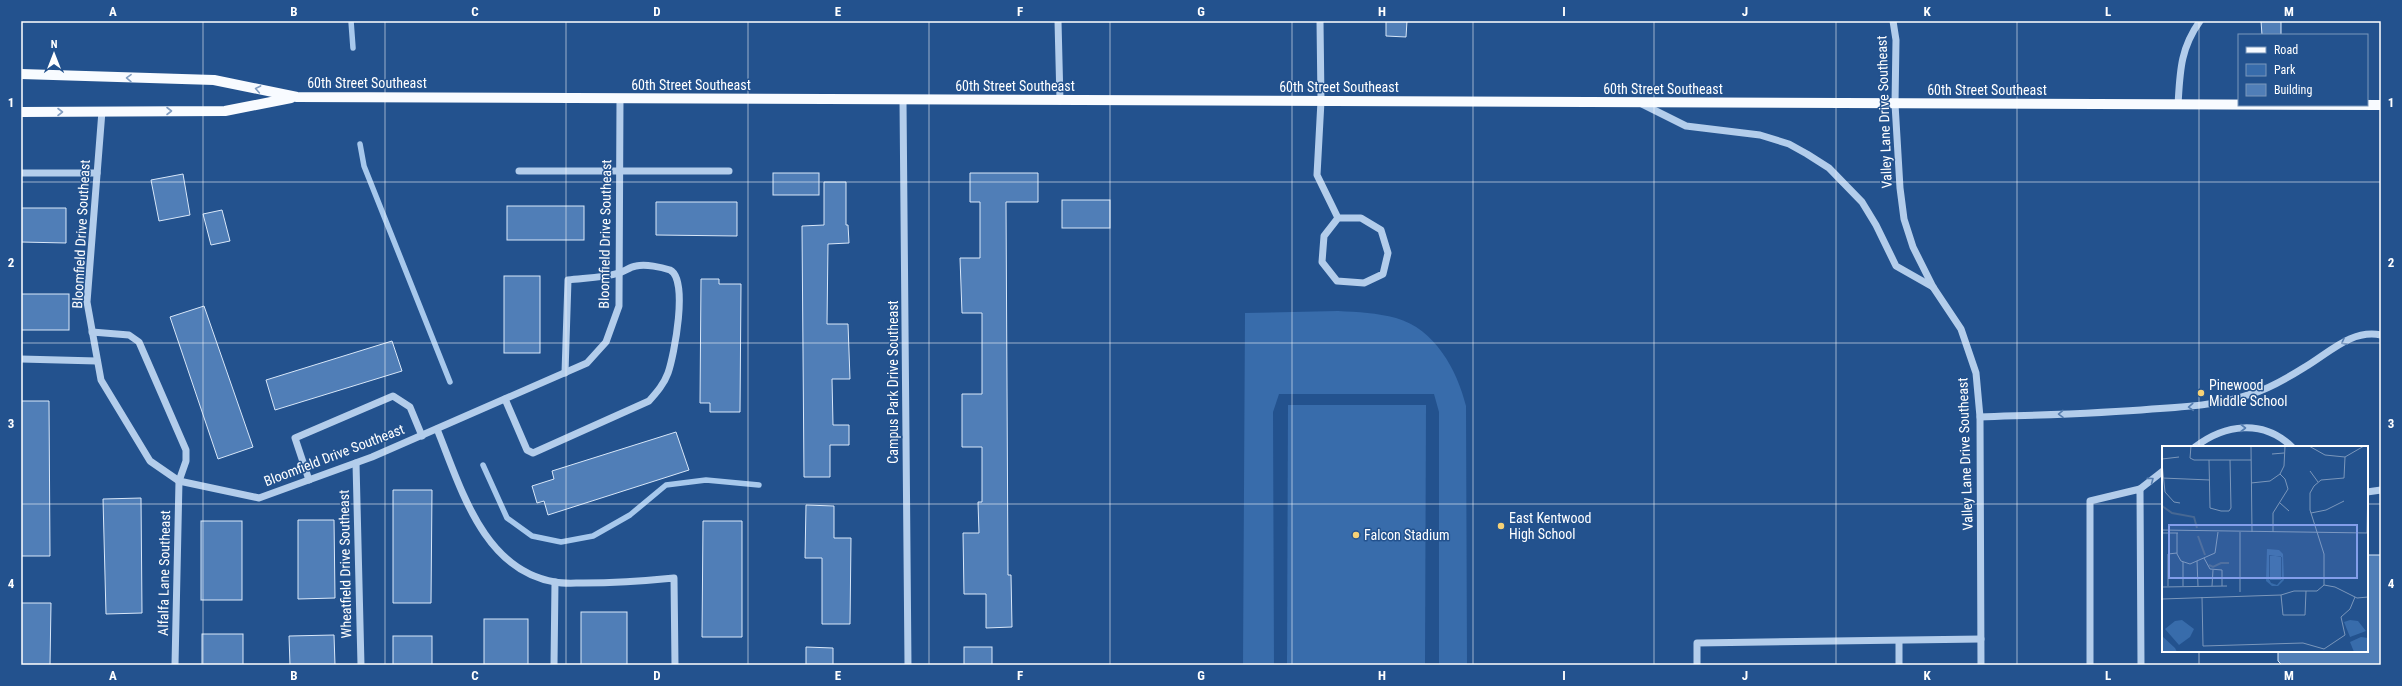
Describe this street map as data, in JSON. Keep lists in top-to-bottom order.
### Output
{
  "streets": {
    "main road": ["60th Street Southeast"],
    "street": [
      "Valley Lane Drive Southeast",
      "Bloomfield Drive Southeast",
      "Campus Park Drive Southeast",
      "Wheatfield Drive Southeast",
      "Alfalfa Lane Southeast"
    ]
  },
  "crossings": [
    ["60th Street Southeast", "Valley Lane Drive Southeast"],
    ["60th Street Southeast", "Bloomfield Drive Southeast"],
    ["60th Street Southeast", "Campus Park Drive Southeast"],
    ["Bloomfield Drive Southeast", "Wheatfield Drive Southeast"],
    ["Bloomfield Drive Southeast", "Alfalfa Lane Southeast"]
  ],
  "places": ["Pinewood Middle School", "East Kentwood High School", "Falcon Stadium"],
  "legend": ["Road", "Park", "Building"],
  "north": "top",
  "grid": {
    "columns": [
      "A",
      "B",
      "C",
      "D",
      "E",
      "F",
      "G",
      "H",
      "I",
      "J",
      "K",
      "L",
      "M"
    ],
    "rows": [
      "1",
      "2",
      "3",
      "4"
    ]
  }
}
